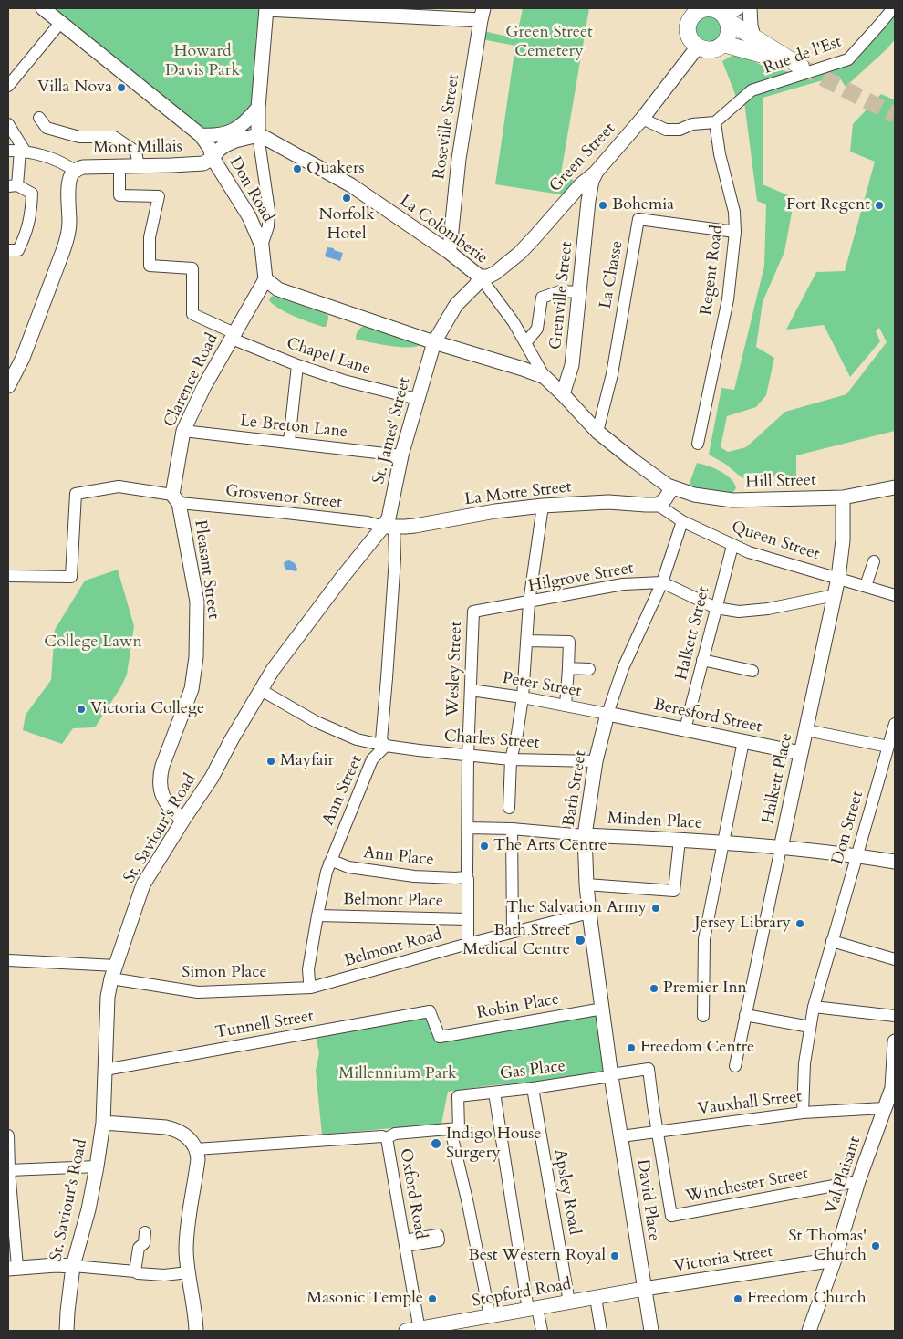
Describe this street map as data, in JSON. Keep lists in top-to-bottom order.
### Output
{
  "streets": {
    "main road": [
      "Roseville Street",
      "Mont Millais",
      "Green Street",
      "Don Road",
      "La Colomberie",
      "Grenville Street",
      "Clarence Road",
      "St. James' Street",
      "Hill Street",
      "La Motte Street",
      "Pleasant Street",
      "Beresford Street",
      "Halkett Place",
      "Bath Street",
      "Minden Place",
      "St. Saviour's Road",
      "Val Plaisant",
      "David Place",
      "Victoria Street",
      "Stopford Road"
    ],
    "street": [
      "Rue de l'Est",
      "Regent Road",
      "La Chasse",
      "Chapel Lane",
      "Le Breton Lane",
      "Grosvenor Street",
      "Queen Street",
      "Hilgrove Street",
      "Halkett Street",
      "Wesley Street",
      "Peter Street",
      "Charles Street",
      "Ann Street",
      "Don Street",
      "Ann Place",
      "Belmont Place",
      "Belmont Road",
      "Simon Place",
      "Robin Place",
      "Tunnell Street",
      "Gas Place",
      "Vauxhall Street",
      "Winchester Street",
      "Apsley Road",
      "Oxford Road"
    ]
  },
  "crossings": [
    ["Rue de l'Est", "Regent Road"],
    ["Roseville Street", "La Colomberie"],
    ["Mont Millais", "Don Road"],
    ["Mont Millais", "Chapel Lane"],
    ["Green Street", "La Colomberie"],
    ["Green Street", "Grenville Street"],
    ["Green Street", "St. James' Street"],
    ["Don Road", "Clarence Road"],
    ["La Colomberie", "La Chasse"],
    ["La Colomberie", "Grenville Street"],
    ["La Colomberie", "St. James' Street"],
    ["La Colomberie", "Hill Street"],
    ["Regent Road", "La Chasse"],
    ["Chapel Lane", "Clarence Road"],
    ["Chapel Lane", "St. James' Street"],
    ["Clarence Road", "Le Breton Lane"],
    ["Clarence Road", "Grosvenor Street"],
    ["Clarence Road", "Pleasant Street"],
    ["Le Breton Lane", "St. James' Street"],
    ["St. James' Street", "La Motte Street"],
    ["St. James' Street", "Grosvenor Street"],
    ["St. James' Street", "Ann Street"],
    ["St. James' Street", "St. Saviour's Road"],
    ["Hill Street", "Halkett Place"],
    ["La Motte Street", "Grosvenor Street"],
    ["La Motte Street", "Queen Street"],
    ["La Motte Street", "Ann Street"],
    ["La Motte Street", "St. Saviour's Road"],
    ["Grosvenor Street", "Pleasant Street"],
    ["Grosvenor Street", "Ann Street"],
    ["Grosvenor Street", "St. Saviour's Road"],
    ["Queen Street", "Halkett Street"],
    ["Queen Street", "Halkett Place"],
    ["Queen Street", "Bath Street"],
    ["Pleasant Street", "St. Saviour's Road"],
    ["Hilgrove Street", "Halkett Street"],
    ["Hilgrove Street", "Wesley Street"],
    ["Hilgrove Street", "Halkett Place"],
    ["Hilgrove Street", "Bath Street"],
    ["Halkett Street", "Beresford Street"],
    ["Wesley Street", "Peter Street"],
    ["Wesley Street", "Charles Street"],
    ["Wesley Street", "Ann Place"],
    ["Wesley Street", "Belmont Place"],
    ["Wesley Street", "Belmont Road"],
    ["Peter Street", "Beresford Street"],
    ["Peter Street", "Bath Street"],
    ["Beresford Street", "Halkett Place"],
    ["Beresford Street", "Bath Street"],
    ["Charles Street", "Bath Street"],
    ["Charles Street", "Ann Street"],
    ["Halkett Place", "Minden Place"],
    ["Bath Street", "Minden Place"],
    ["Bath Street", "Belmont Road"],
    ["Bath Street", "Robin Place"],
    ["Bath Street", "Gas Place"],
    ["Bath Street", "David Place"],
    ["Ann Street", "St. Saviour's Road"],
    ["Ann Street", "Ann Place"],
    ["Ann Street", "Belmont Place"],
    ["Ann Street", "Belmont Road"],
    ["Ann Street", "Simon Place"],
    ["Minden Place", "Don Street"],
    ["Don Street", "Vauxhall Street"],
    ["St. Saviour's Road", "Simon Place"],
    ["St. Saviour's Road", "Tunnell Street"],
    ["Belmont Road", "Simon Place"],
    ["Robin Place", "Tunnell Street"],
    ["Gas Place", "Vauxhall Street"],
    ["Gas Place", "Winchester Street"],
    ["Gas Place", "Apsley Road"],
    ["Gas Place", "Oxford Road"],
    ["Gas Place", "David Place"],
    ["Vauxhall Street", "Val Plaisant"],
    ["Vauxhall Street", "Winchester Street"],
    ["Vauxhall Street", "David Place"],
    ["Val Plaisant", "Winchester Street"],
    ["Val Plaisant", "Victoria Street"],
    ["Apsley Road", "Stopford Road"],
    ["Oxford Road", "Stopford Road"],
    ["David Place", "Victoria Street"],
    ["David Place", "Stopford Road"],
    ["Victoria Street", "Stopford Road"]
  ],
  "parks": [
    "Green Street Cemetery",
    "Howard Davis Park",
    "College Lawn",
    "Millennium Park"
  ],
  "places": [
    "Villa Nova",
    "Quakers",
    "Norfolk Hotel",
    "Bohemia",
    "Fort Regent",
    "Victoria College",
    "Mayfair",
    "The Arts Centre",
    "The Salvation Army",
    "Jersey Library",
    "Bath Street Medical Centre",
    "Premier Inn",
    "Freedom Centre",
    "Indigo House Surgery",
    "St Thomas' Church",
    "Best Western Royal",
    "Masonic Temple",
    "Freedom Church"
  ]
}
